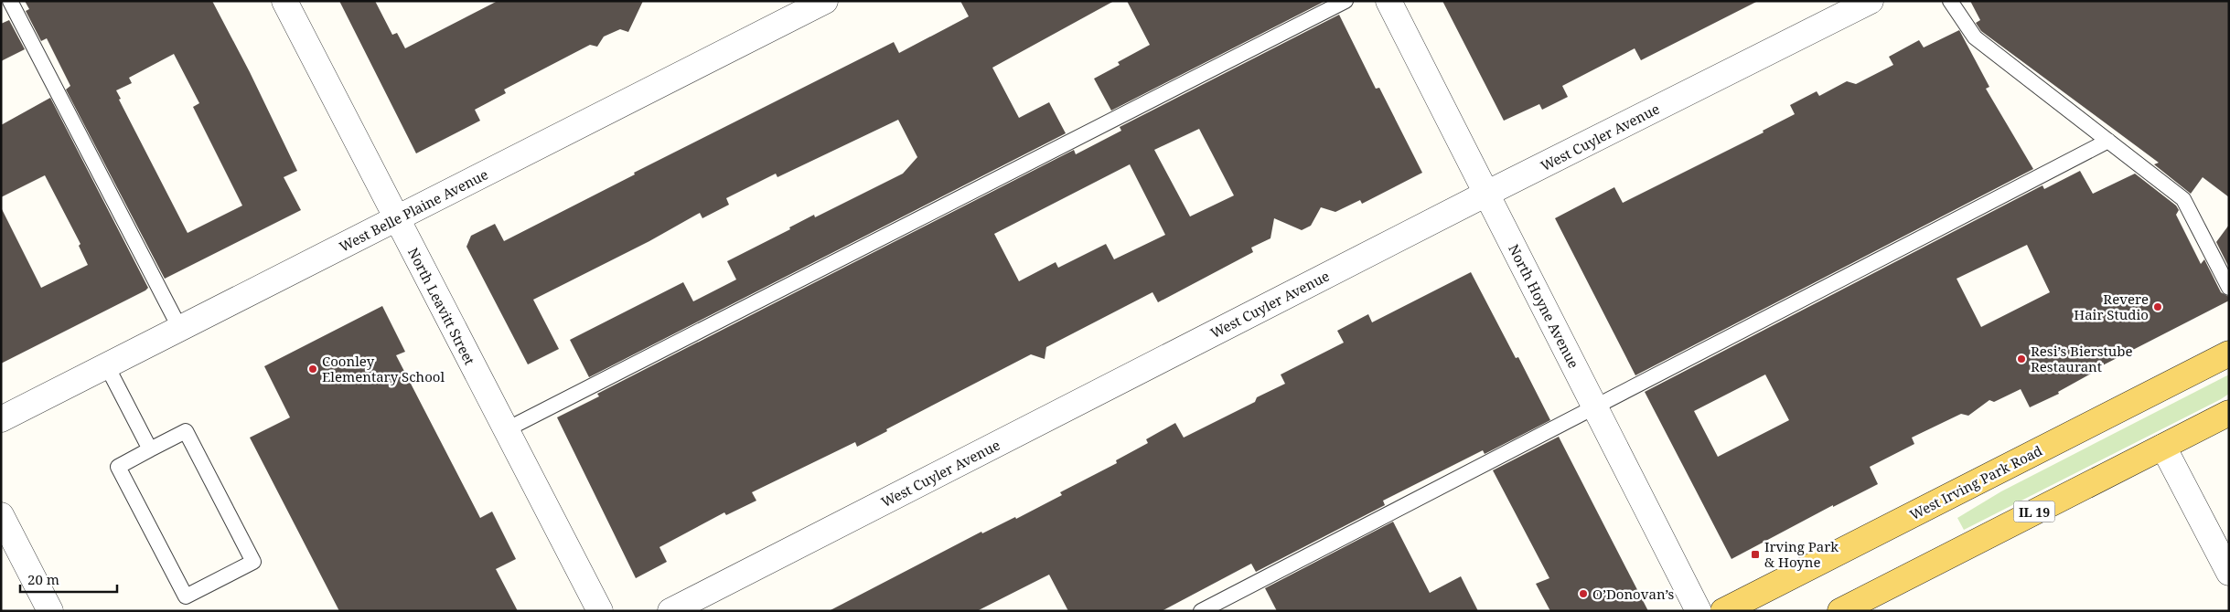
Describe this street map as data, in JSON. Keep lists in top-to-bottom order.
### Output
{
  "streets": {
    "main road": ["West Irving Park Road", "IL 19"],
    "street": [
      "West Cuyler Avenue",
      "West Belle Plaine Avenue",
      "North Leavitt Street",
      "North Hoyne Avenue"
    ]
  },
  "crossings": [
    ["West Cuyler Avenue", "North Hoyne Avenue"],
    ["West Belle Plaine Avenue", "North Leavitt Street"]
  ],
  "places": {
    "other": [
      "Revere Hair Studio",
      "Resi’s Bierstube Restaurant",
      "Coonley Elementary School",
      "O’Donovan’s"
    ],
    "transit": ["Irving Park & Hoyne"]
  },
  "scale_bar": "20 m"
}
